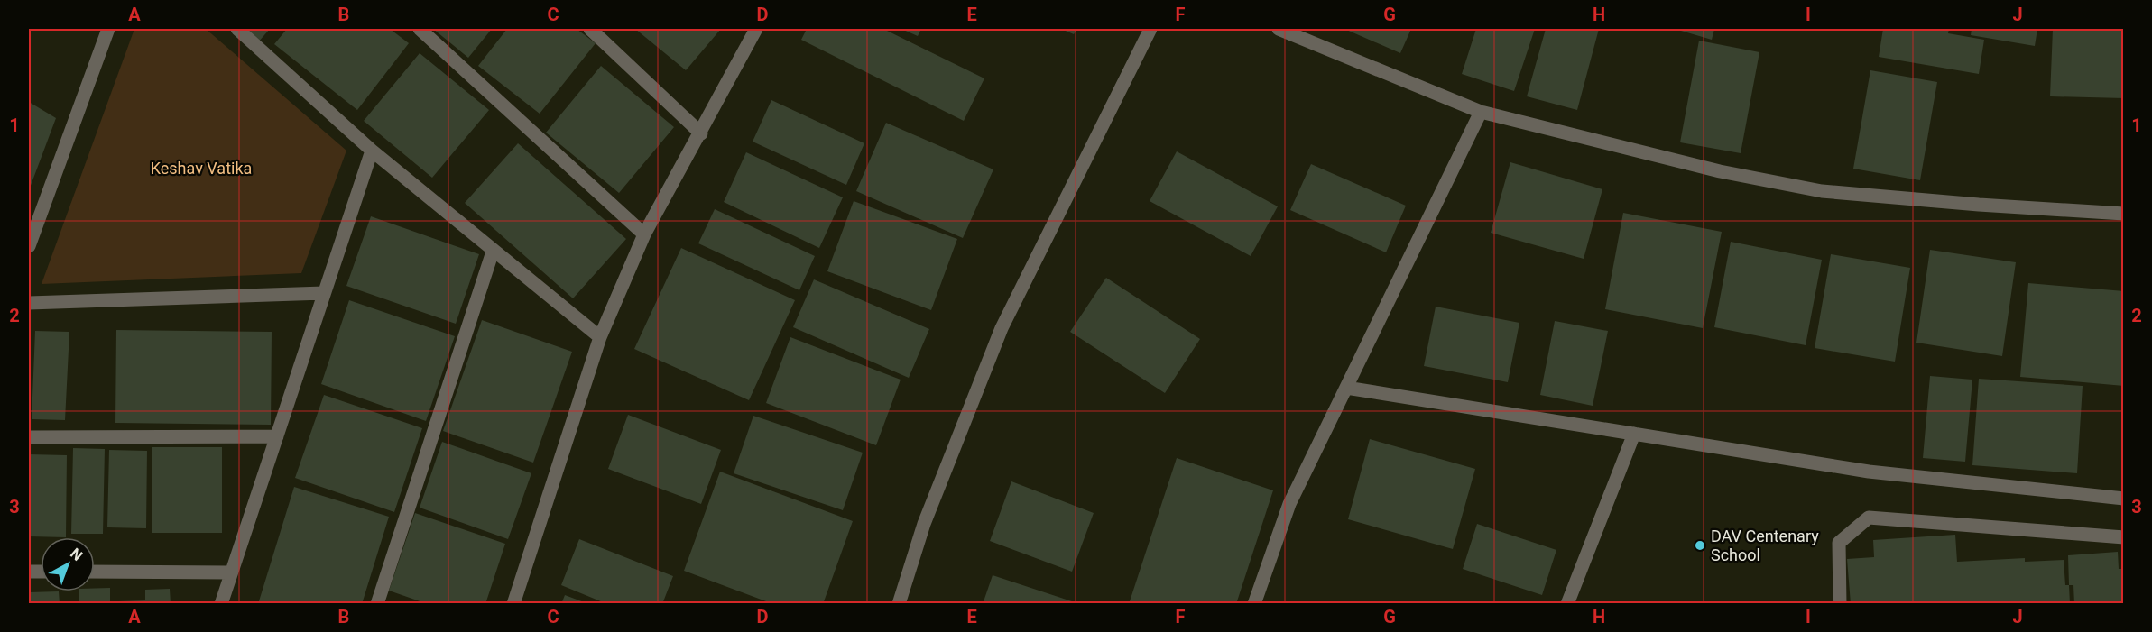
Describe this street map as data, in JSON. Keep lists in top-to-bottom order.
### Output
{
  "parks": ["Keshav Vatika"],
  "places": ["DAV Centenary School"],
  "north": "top right",
  "grid": {
    "columns": [
      "A",
      "B",
      "C",
      "D",
      "E",
      "F",
      "G",
      "H",
      "I",
      "J"
    ],
    "rows": ["1", "2", "3"]
  }
}
